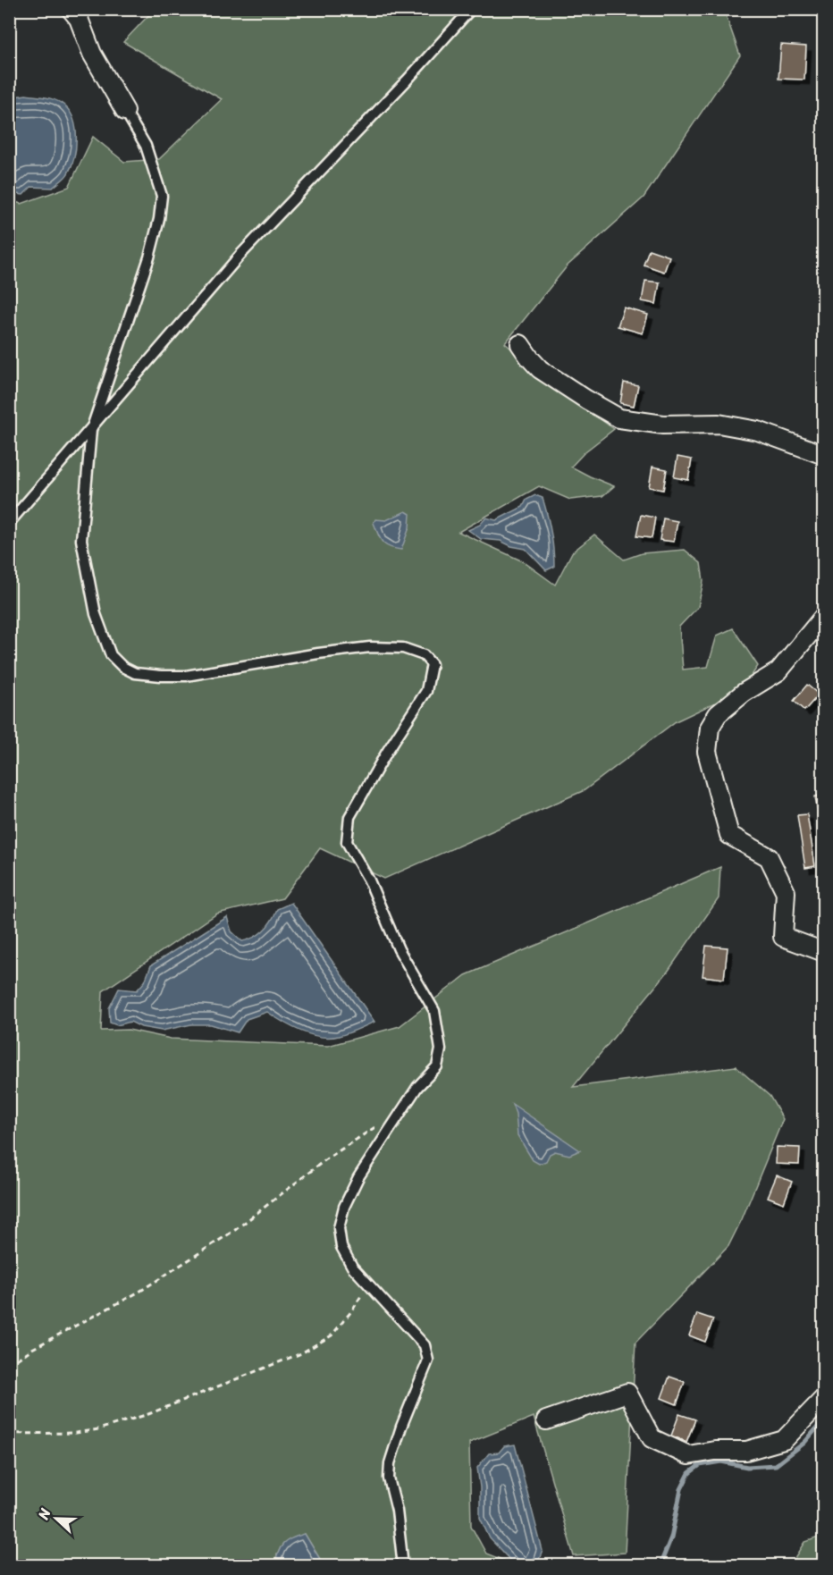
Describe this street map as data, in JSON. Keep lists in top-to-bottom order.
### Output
{
  "north": "left"
}
